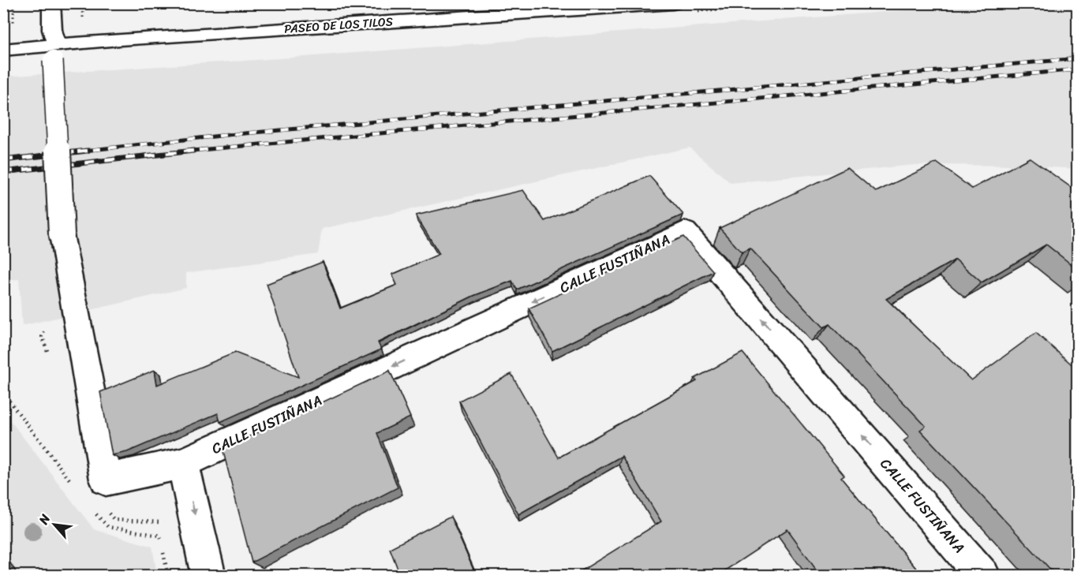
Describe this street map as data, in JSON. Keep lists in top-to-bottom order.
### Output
{
  "streets": {
    "street": ["PASEO DE LOS TILOS", "CALLE FUSTIÑANA"]
  },
  "crossings": [
    ["PASEO DE LOS TILOS", "CALLE FUSTIÑANA"]
  ],
  "one_way": ["CALLE FUSTIÑANA"],
  "north": "top left"
}
